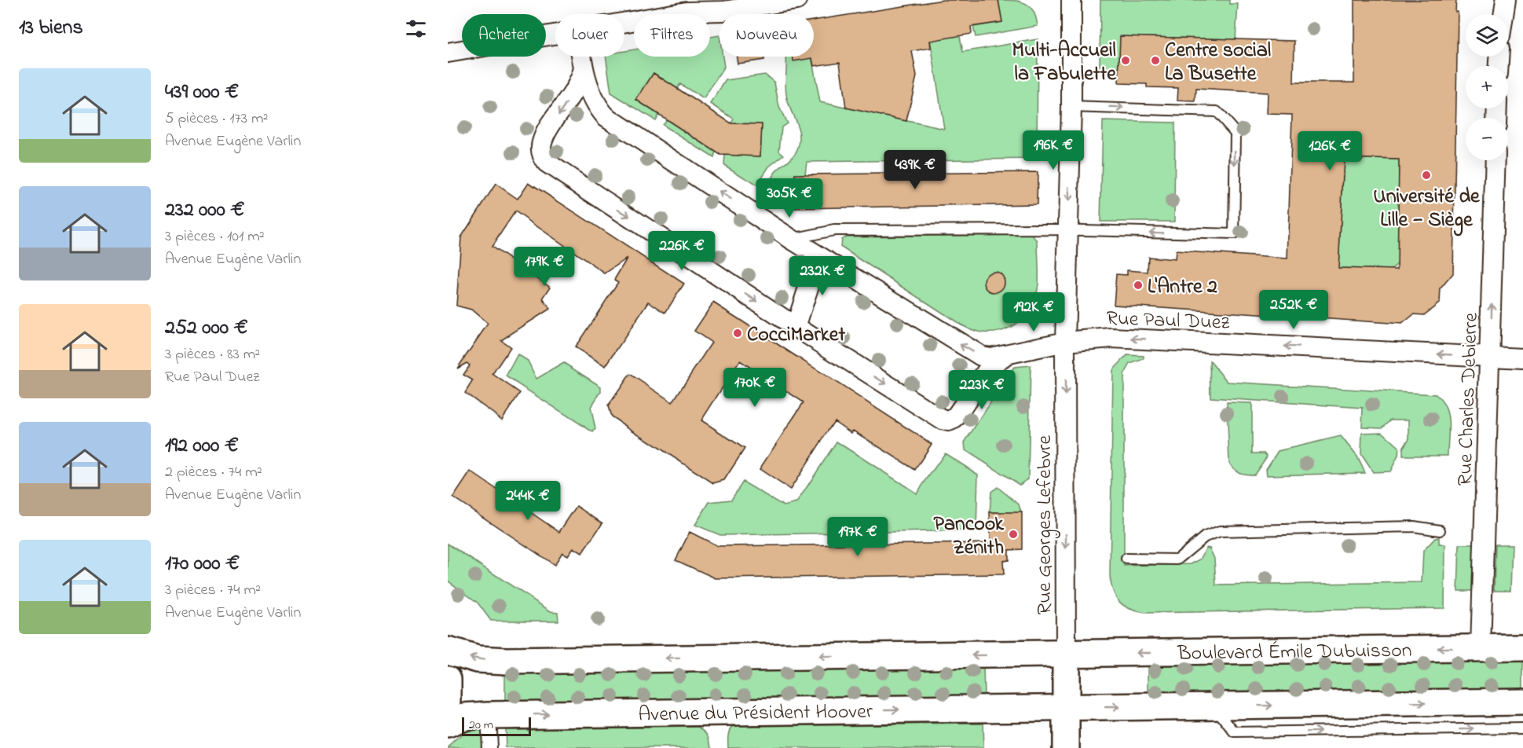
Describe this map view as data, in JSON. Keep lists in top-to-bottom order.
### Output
{
  "streets": {
    "main road": ["Boulevard Émile Dubuisson", "Avenue du Président Hoover"],
    "street": ["Rue Paul Duez", "Rue Charles Debierre", "Rue Georges Lefebvre"]
  },
  "crossings": [
    ["Rue Paul Duez", "Rue Charles Debierre"],
    ["Rue Paul Duez", "Rue Georges Lefebvre"],
    ["Rue Charles Debierre", "Boulevard Émile Dubuisson"],
    ["Rue Georges Lefebvre", "Boulevard Émile Dubuisson"]
  ],
  "one_way": ["Rue Paul Duez", "Rue Charles Debierre", "Rue Georges Lefebvre"],
  "places": [
    "Multi-Accueil la Fabulette",
    "Centre social La Busette",
    "Université de Lille − Siège",
    "L'Antre 2",
    "CocciMarket",
    "Pancook Zénith"
  ],
  "scale_bar": "20 m",
  "page": {
    "heading": "13 biens",
    "map_buttons": ["+", "−"],
    "chip": [
      "Acheter",
      "Louer",
      "Filtres",
      "Nouveau"
    ],
    "list": [
      {
        "name": "439 000 €",
        "note": "5 pièces · 173 m² · Avenue Eugène Varlin"
      },
      {
        "name": "232 000 €",
        "note": "3 pièces · 101 m² · Avenue Eugène Varlin"
      },
      {
        "name": "252 000 €",
        "note": "3 pièces · 83 m² · Rue Paul Duez"
      },
      {
        "name": "192 000 €",
        "note": "2 pièces · 74 m² · Avenue Eugène Varlin"
      },
      {
        "name": "170 000 €",
        "note": "3 pièces · 74 m² · Avenue Eugène Varlin"
      }
    ],
    "price": [
      "196K €",
      "126K €",
      "439K €",
      "305K €",
      "226K €",
      "179K €",
      "232K €",
      "252K €",
      "192K €",
      "170K €",
      "223K €",
      "244K €",
      "197K €"
    ],
    "scale": "20 m"
  }
}
